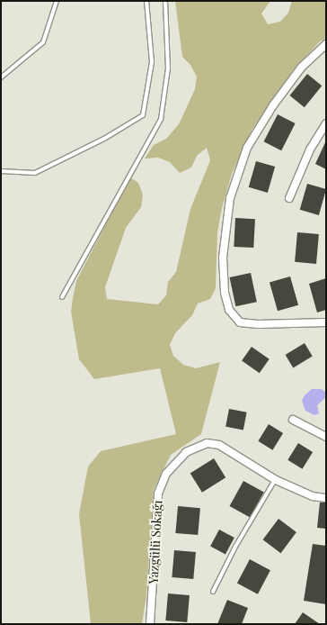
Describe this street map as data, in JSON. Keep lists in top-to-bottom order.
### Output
{
  "streets": {
    "street": ["Yazgülü Sokağı"]
  }
}
